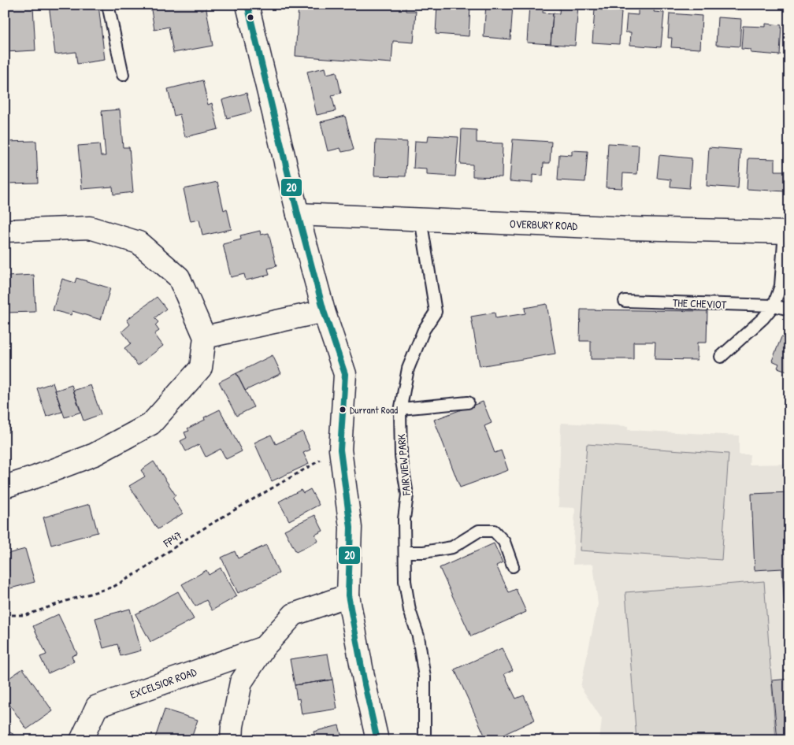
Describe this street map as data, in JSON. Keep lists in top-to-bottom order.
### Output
{
  "streets": {
    "street": ["OVERBURY ROAD", "EXCELSIOR ROAD"],
    "lane": ["THE CHEVIOT", "FAIRVIEW PARK"],
    "path": ["FP47"]
  },
  "crossings": [
    ["OVERBURY ROAD", "FAIRVIEW PARK"]
  ],
  "places": ["Durrant Road"],
  "lines": ["transit line 20"]
}
